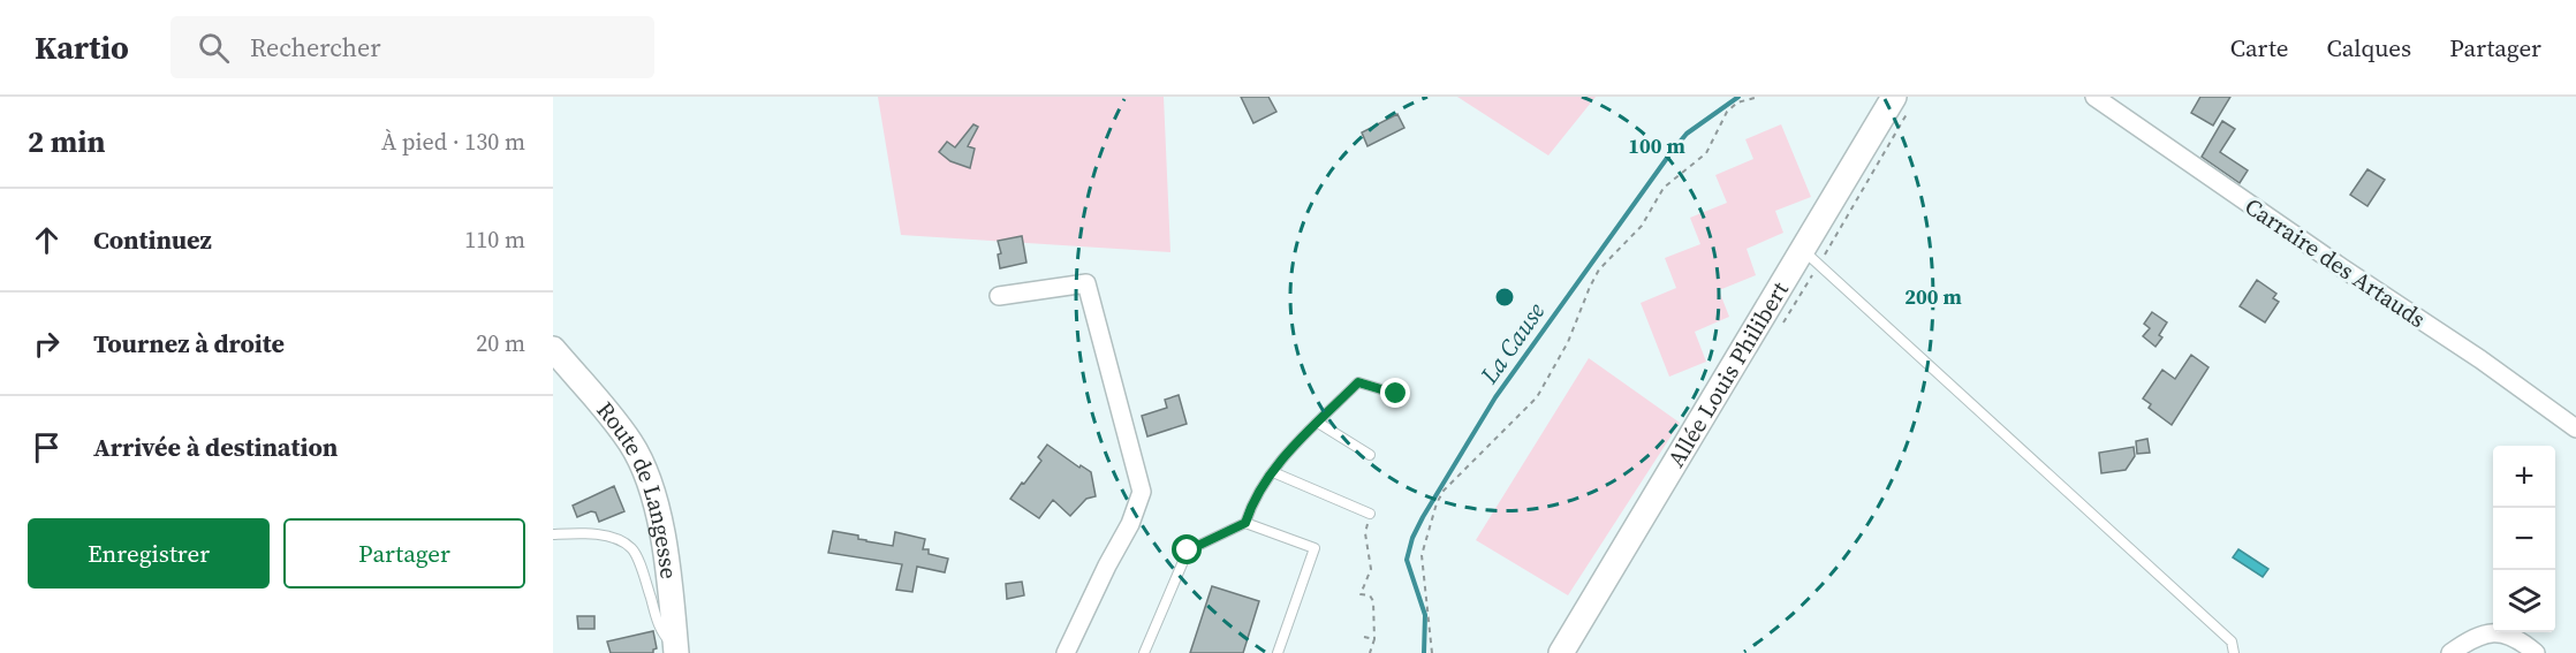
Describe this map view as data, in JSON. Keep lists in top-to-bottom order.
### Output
{
  "streets": {
    "street": ["Carraire des Artauds", "Allée Louis Philibert", "Route de Langesse"]
  },
  "water": ["La Cause"],
  "page": {
    "header": "Kartio",
    "search": "Rechercher",
    "nav": ["Carte", "Calques", "Partager"],
    "heading": ["2 min", "À pied · 130 m"],
    "list": [
      ["Continuez", "110 m"],
      ["Tournez à droite", "20 m"],
      "Arrivée à destination"
    ],
    "map_buttons": ["+", "−"],
    "buttons": ["Enregistrer", "Partager"]
  },
  "rings": ["100 m", "200 m"]
}
